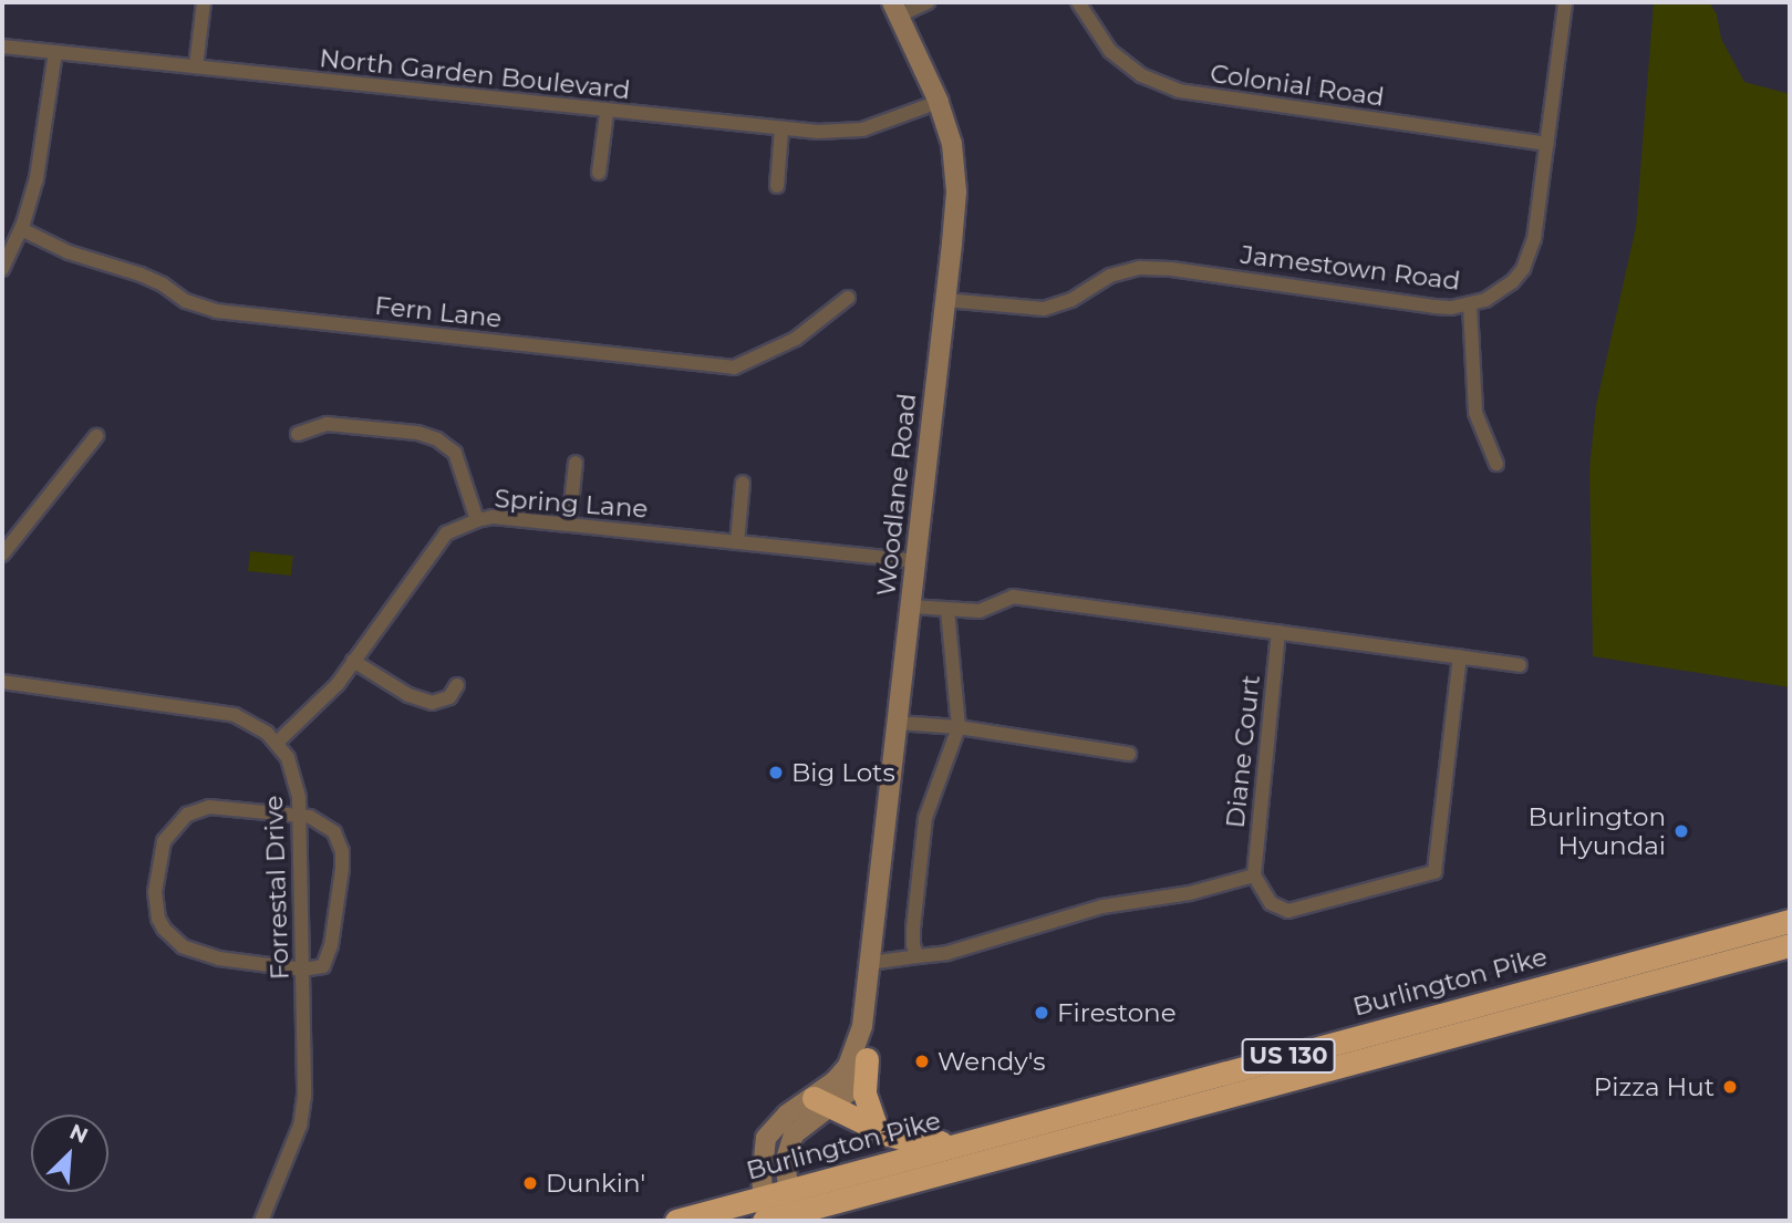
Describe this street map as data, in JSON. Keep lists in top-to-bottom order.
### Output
{
  "streets": {
    "highway": ["Burlington Pike", "US 130"],
    "street": [
      "North Garden Boulevard",
      "Colonial Road",
      "Jamestown Road",
      "Fern Lane",
      "Woodlane Road",
      "Spring Lane",
      "Diane Court",
      "Forrestal Drive"
    ]
  },
  "crossings": [
    ["North Garden Boulevard", "Woodlane Road"],
    ["Colonial Road", "Jamestown Road"],
    ["Jamestown Road", "Woodlane Road"],
    ["Woodlane Road", "Spring Lane"],
    ["Woodlane Road", "Burlington Pike"],
    ["Spring Lane", "Forrestal Drive"]
  ],
  "places": [
    "Big Lots",
    "Burlington Hyundai",
    "Firestone",
    "Wendy's",
    "Pizza Hut",
    "Dunkin'"
  ],
  "north": "top right"
}
